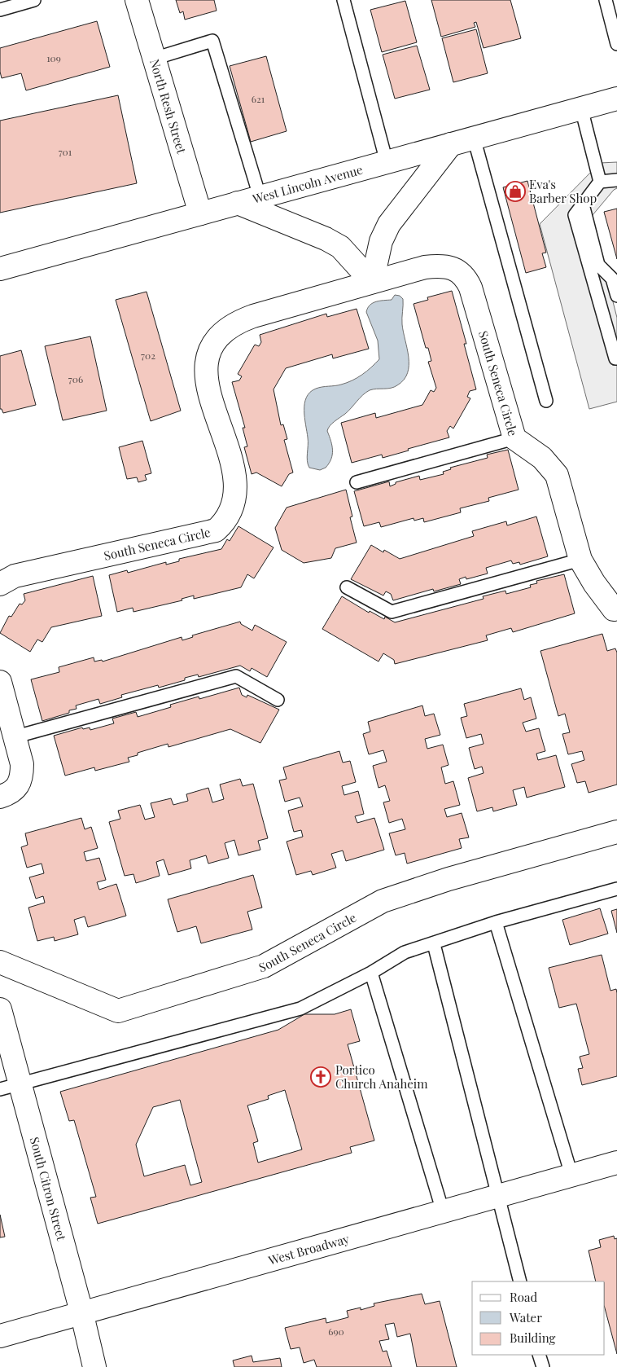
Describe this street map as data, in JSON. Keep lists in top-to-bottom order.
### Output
{
  "streets": {
    "street": [
      "North Resh Street",
      "West Lincoln Avenue",
      "South Seneca Circle",
      "South Citron Street",
      "West Broadway"
    ]
  },
  "crossings": [
    ["North Resh Street", "West Lincoln Avenue"],
    ["South Citron Street", "West Broadway"]
  ],
  "places": {
    "shop": ["Eva's Barber Shop"],
    "church": ["Portico Church Anaheim"]
  },
  "house_numbers": [
    "109",
    "621",
    "701",
    "702",
    "706",
    "690"
  ],
  "legend": ["Road", "Water", "Building"]
}
